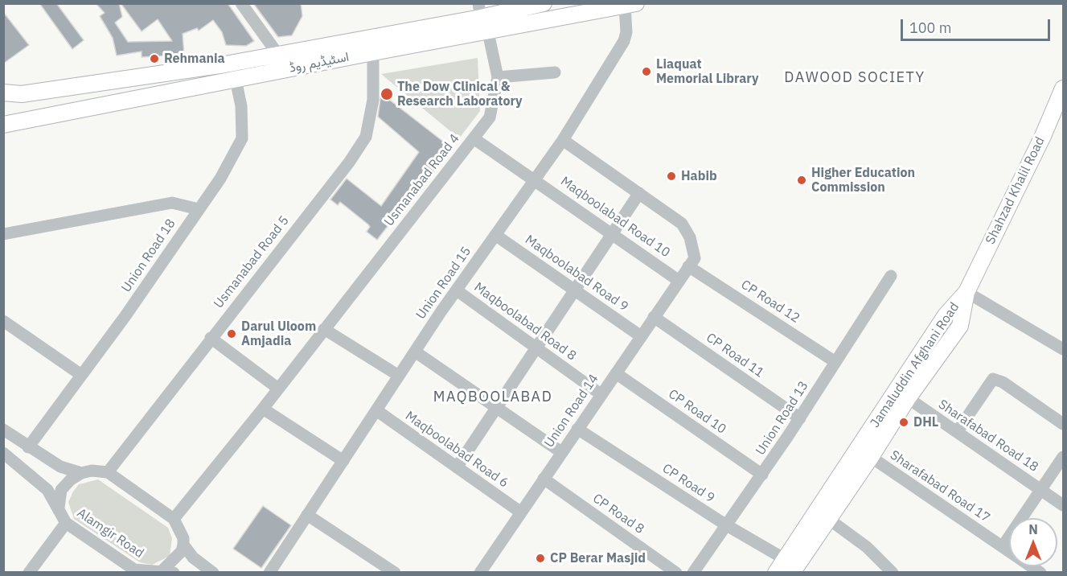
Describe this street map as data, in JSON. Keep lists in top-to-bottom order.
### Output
{
  "streets": {
    "main road": ["اسٹیڈیم روڈ", "Shahzad Khalil Road", "Jamaluddin Afghani Road"],
    "street": [
      "Usmanabad Road 4",
      "Maqboolabad Road 10",
      "Union Road 18",
      "Usmanabad Road 5",
      "Maqboolabad Road 9",
      "Union Road 15",
      "CP Road 12",
      "Maqboolabad Road 8",
      "CP Road 11",
      "Union Road 14",
      "CP Road 10",
      "Union Road 13",
      "Sharafabad Road 18",
      "Maqboolabad Road 6",
      "CP Road 9",
      "Sharafabad Road 17",
      "CP Road 8",
      "Alamgir Road"
    ]
  },
  "crossings": [
    ["اسٹیڈیم روڈ", "Usmanabad Road 4"],
    ["اسٹیڈیم روڈ", "Union Road 18"],
    ["اسٹیڈیم روڈ", "Usmanabad Road 5"],
    ["اسٹیڈیم روڈ", "Union Road 15"],
    ["Shahzad Khalil Road", "Jamaluddin Afghani Road"],
    ["Maqboolabad Road 10", "Union Road 15"],
    ["Maqboolabad Road 10", "Union Road 14"],
    ["Maqboolabad Road 9", "Union Road 15"],
    ["Maqboolabad Road 9", "Union Road 14"],
    ["Union Road 15", "Maqboolabad Road 8"],
    ["Union Road 15", "Maqboolabad Road 6"],
    ["CP Road 12", "Union Road 14"],
    ["CP Road 12", "Union Road 13"],
    ["Maqboolabad Road 8", "Union Road 14"],
    ["CP Road 11", "Union Road 14"],
    ["CP Road 11", "Union Road 13"],
    ["Jamaluddin Afghani Road", "Sharafabad Road 18"],
    ["Jamaluddin Afghani Road", "CP Road 9"],
    ["Jamaluddin Afghani Road", "Sharafabad Road 17"],
    ["Union Road 14", "CP Road 10"],
    ["Union Road 14", "Maqboolabad Road 6"],
    ["Union Road 14", "CP Road 9"],
    ["Union Road 14", "CP Road 8"],
    ["CP Road 10", "Union Road 13"],
    ["Union Road 13", "CP Road 9"]
  ],
  "districts": ["DAWOOD SOCIETY", "MAQBOOLABAD"],
  "places": [
    "Rehmania",
    "Liaquat Memorial Library",
    "The Dow Clinical & Research Laboratory",
    "Habib",
    "Higher Education Commission",
    "Darul Uloom Amjadia",
    "DHL",
    "CP Berar Masjid"
  ],
  "scale_bar": "100 m",
  "north": "top"
}
